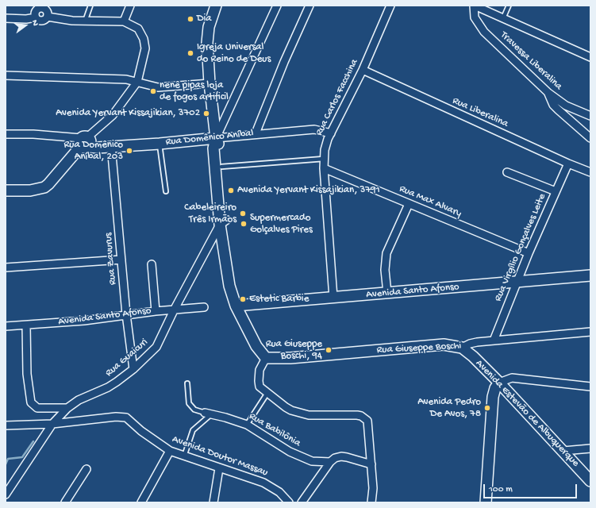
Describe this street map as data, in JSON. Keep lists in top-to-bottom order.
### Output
{
  "streets": {
    "main road": [
      "Rua Domênico Aníbal",
      "Avenida Santo Afonso",
      "Rua Giuseppe Boschi",
      "Avenida Estevão de Albuquerque"
    ],
    "street": [
      "Travessa Liberalina",
      "Rua Carlos Facchina",
      "Rua Liberalina",
      "Rua Max Alvary",
      "Rua Virgílio Gonçalves Leite",
      "Rua Zavurus",
      "Rua Guaicuri",
      "Rua Babilônia",
      "Avenida Doutor Massau"
    ]
  },
  "crossings": [
    ["Rua Carlos Facchina", "Rua Liberalina"],
    ["Rua Carlos Facchina", "Rua Domênico Aníbal"],
    ["Rua Carlos Facchina", "Rua Max Alvary"],
    ["Rua Carlos Facchina", "Avenida Santo Afonso"],
    ["Rua Liberalina", "Rua Virgílio Gonçalves Leite"],
    ["Rua Domênico Aníbal", "Rua Zavurus"],
    ["Rua Max Alvary", "Rua Virgílio Gonçalves Leite"],
    ["Rua Virgílio Gonçalves Leite", "Avenida Santo Afonso"],
    ["Rua Virgílio Gonçalves Leite", "Rua Giuseppe Boschi"],
    ["Rua Zavurus", "Avenida Santo Afonso"],
    ["Rua Zavurus", "Rua Guaicuri"],
    ["Avenida Santo Afonso", "Rua Guaicuri"],
    ["Rua Giuseppe Boschi", "Avenida Estevão de Albuquerque"],
    ["Rua Guaicuri", "Avenida Doutor Massau"]
  ],
  "places": [
    "Dia",
    "Igreja Universal do Reino de Deus",
    "nenê pipas loja de fogos artificil",
    "Avenida Yervant Kissajikian, 3702",
    "Rua Domênico Aníbal, 203",
    "Avenida Yervant Kissajikian, 3791",
    "Cabeleireiro Três Irmãos",
    "Supermercado Golçalves Pires",
    "Estetic Barbie",
    "Rua Giuseppe Boschi, 94",
    "Avenida Pedro De Avos, 78"
  ],
  "scale_bar": "100 m",
  "north": "right"
}
